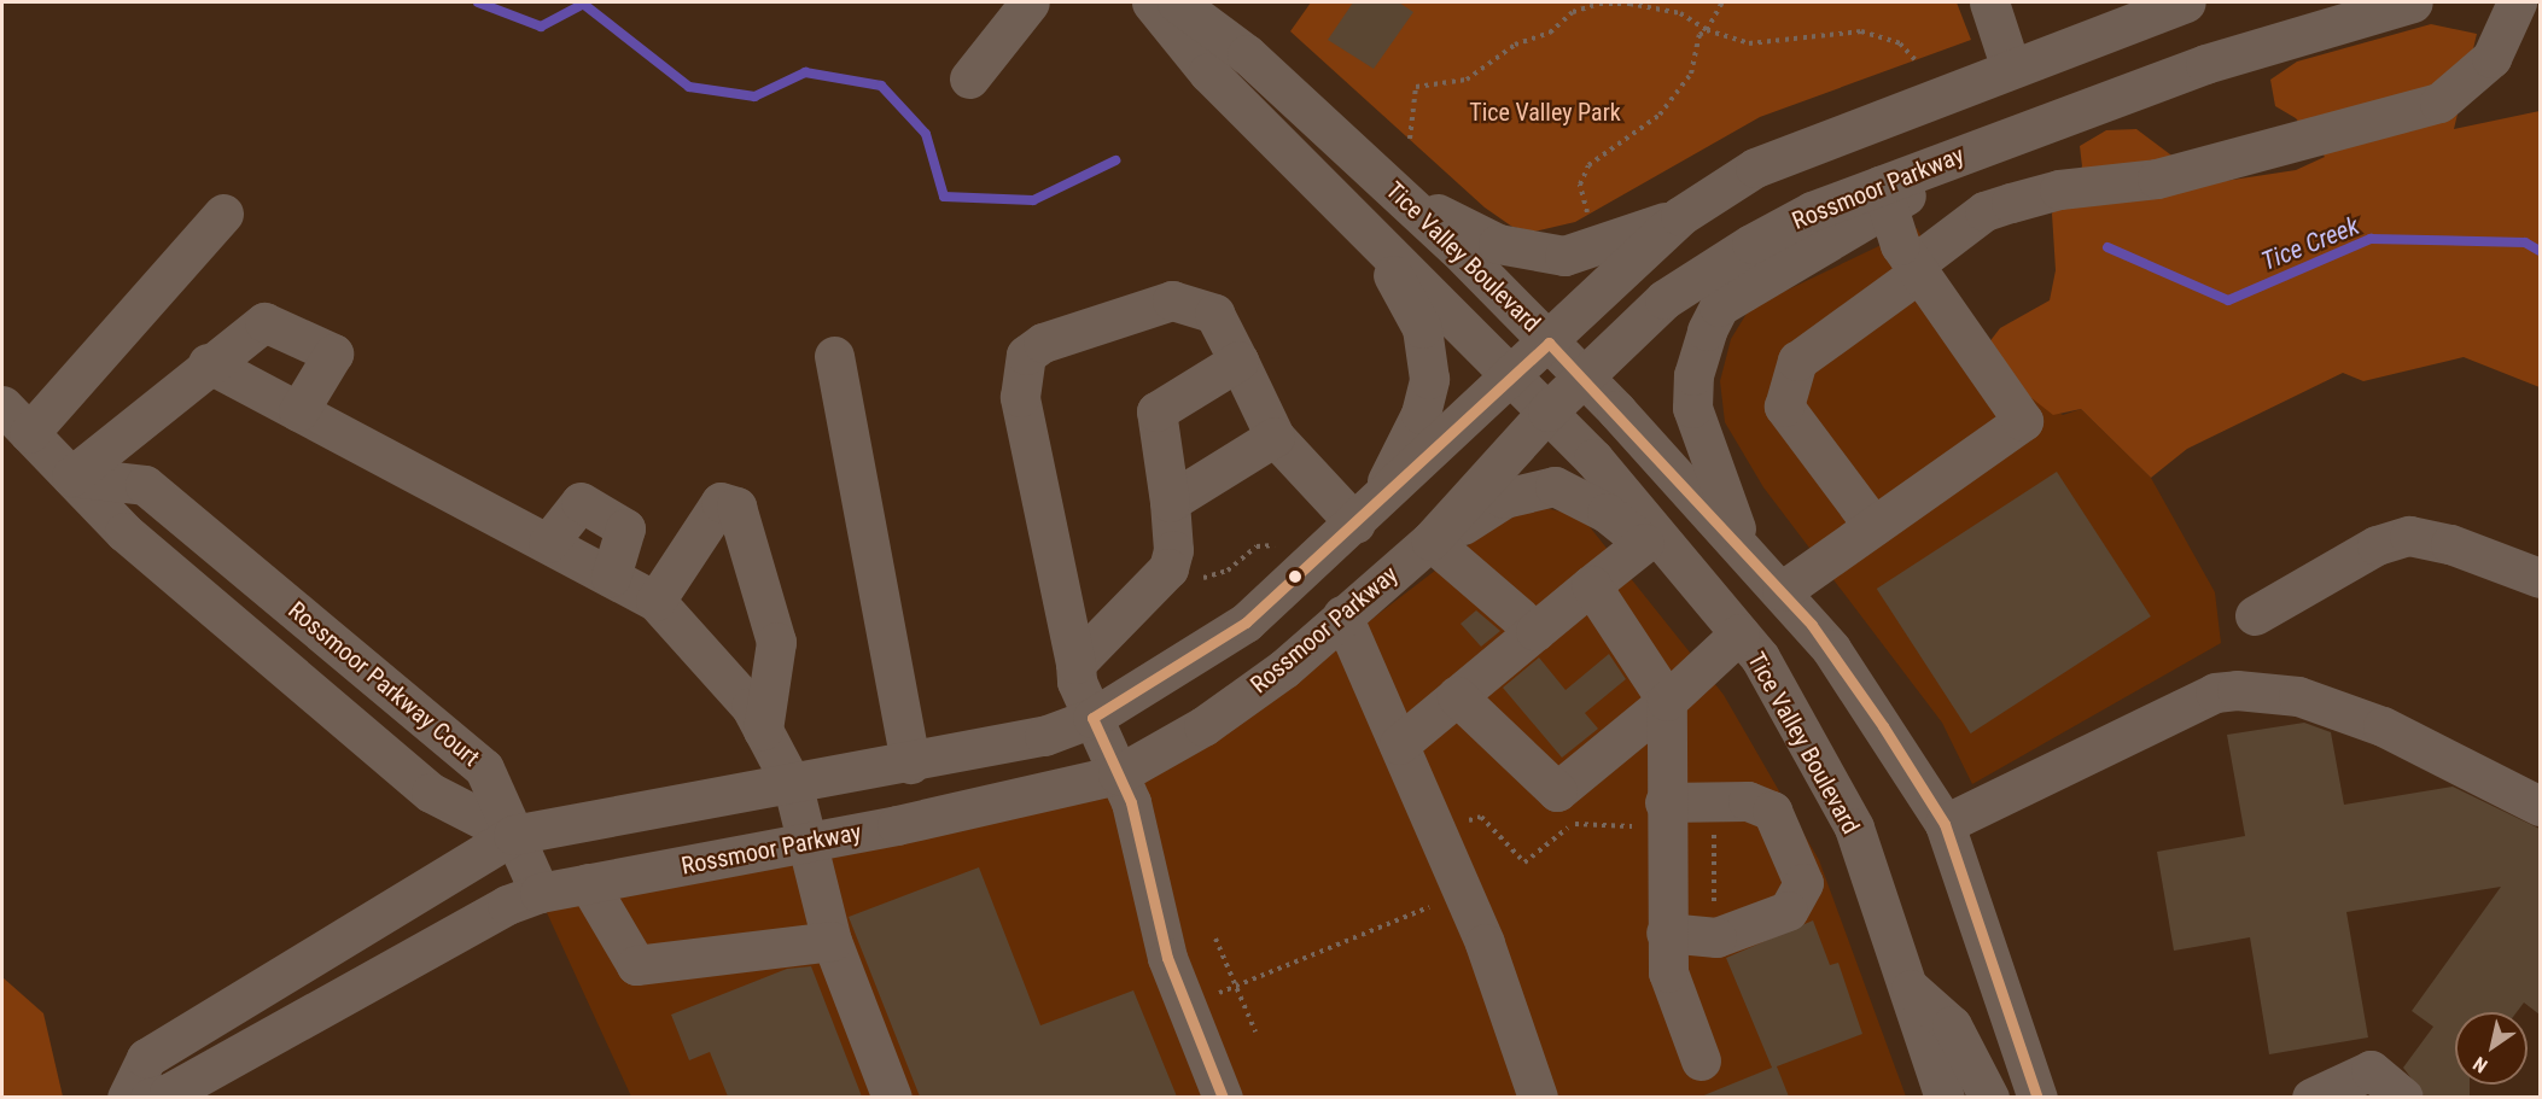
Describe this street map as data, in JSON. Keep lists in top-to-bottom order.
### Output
{
  "streets": {
    "street": ["Rossmoor Parkway", "Tice Valley Boulevard", "Rossmoor Parkway Court"]
  },
  "crossings": [
    ["Rossmoor Parkway", "Tice Valley Boulevard"]
  ],
  "water": ["Tice Creek"],
  "parks": ["Tice Valley Park"],
  "north": "bottom left"
}
